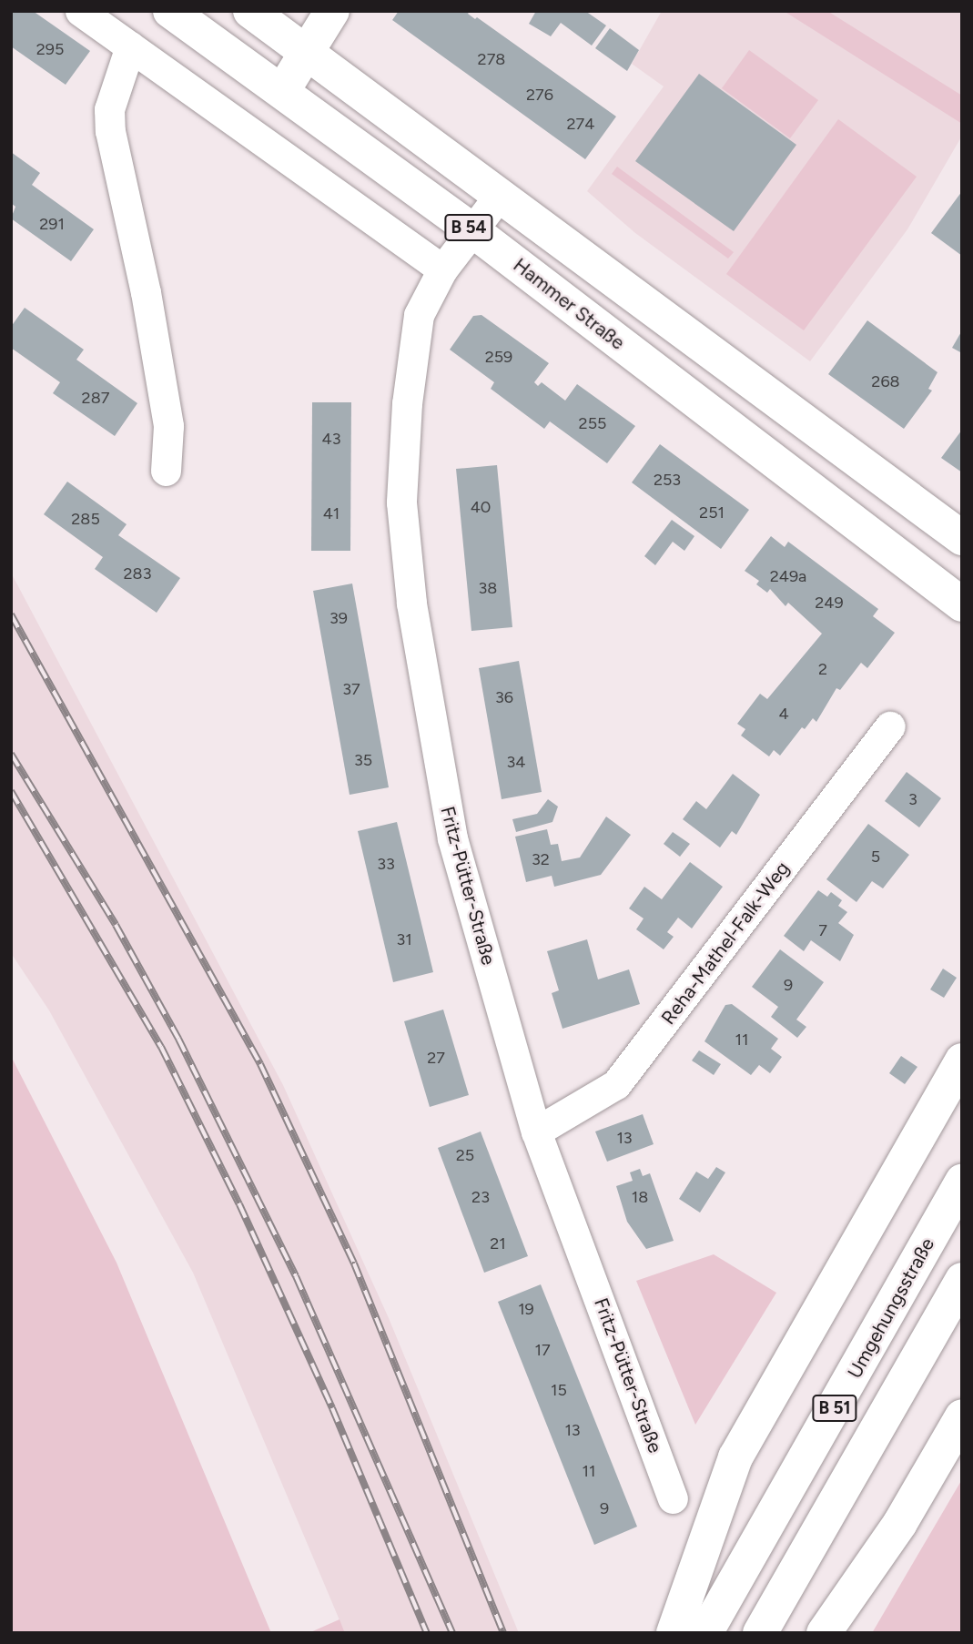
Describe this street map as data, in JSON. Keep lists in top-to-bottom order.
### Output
{
  "streets": {
    "main road": [
      "B 54",
      "Hammer Straße",
      "Umgehungsstraße",
      "B 51"
    ],
    "street": ["Fritz-Pütter-Straße", "Reha-Mathel-Falk-Weg"]
  },
  "crossings": [
    ["B 54", "Fritz-Pütter-Straße"],
    ["Hammer Straße", "Fritz-Pütter-Straße"],
    ["Fritz-Pütter-Straße", "Reha-Mathel-Falk-Weg"]
  ],
  "house_numbers": [
    "295",
    "278",
    "276",
    "274",
    "291",
    "259",
    "268",
    "287",
    "255",
    "43",
    "253",
    "40",
    "251",
    "41",
    "285",
    "283",
    "249a",
    "38",
    "249",
    "39",
    "2",
    "37",
    "36",
    "4",
    "35",
    "34",
    "3",
    "5",
    "32",
    "33",
    "7",
    "31",
    "9",
    "11",
    "27",
    "13",
    "25",
    "23",
    "18",
    "21",
    "19",
    "17",
    "15",
    "13",
    "11",
    "9"
  ]
}
